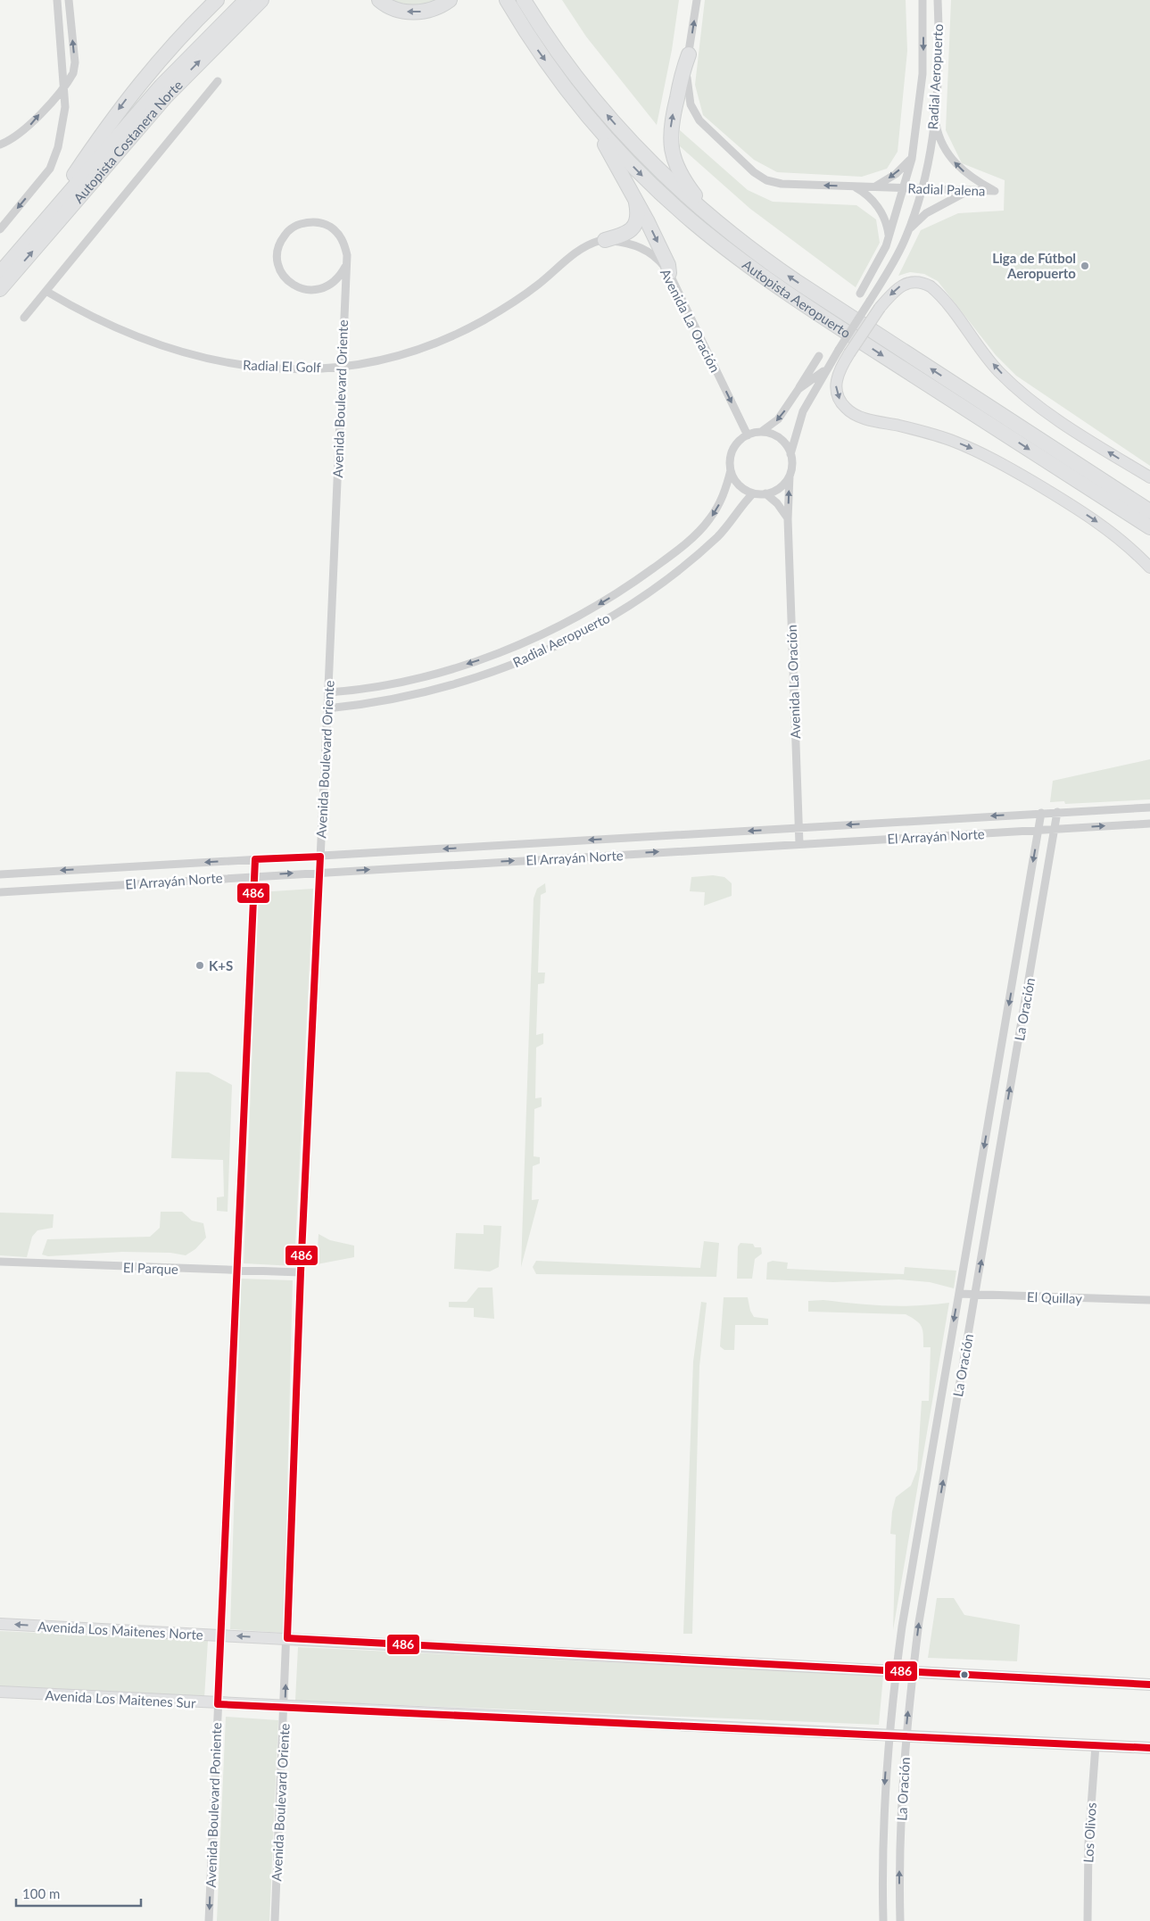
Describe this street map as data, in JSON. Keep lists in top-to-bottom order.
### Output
{
  "streets": {
    "highway": ["Autopista Costanera Norte", "Autopista Aeropuerto"],
    "street": [
      "Radial Aeropuerto",
      "Radial Palena",
      "Avenida La Oración",
      "Radial El Golf",
      "Avenida Boulevard Oriente",
      "El Arrayán Norte",
      "La Oración",
      "El Parque",
      "El Quillay",
      "Avenida Los Maitenes Norte",
      "Avenida Los Maitenes Sur",
      "Avenida Boulevard Poniente",
      "Los Olivos"
    ]
  },
  "crossings": [
    ["Radial Aeropuerto", "Radial Palena"],
    ["Radial Aeropuerto", "Avenida La Oración"],
    ["Radial Aeropuerto", "Avenida Boulevard Oriente"],
    ["Avenida La Oración", "Radial El Golf"],
    ["Avenida La Oración", "El Arrayán Norte"],
    ["Radial El Golf", "Avenida Boulevard Oriente"],
    ["Avenida Boulevard Oriente", "El Arrayán Norte"],
    ["Avenida Boulevard Oriente", "El Parque"],
    ["Avenida Boulevard Oriente", "Avenida Los Maitenes Norte"],
    ["Avenida Boulevard Oriente", "Avenida Los Maitenes Sur"],
    ["El Arrayán Norte", "La Oración"],
    ["El Arrayán Norte", "Avenida Boulevard Poniente"],
    ["La Oración", "El Quillay"],
    ["La Oración", "Avenida Los Maitenes Norte"],
    ["La Oración", "Avenida Los Maitenes Sur"],
    ["El Parque", "Avenida Boulevard Poniente"],
    ["Avenida Los Maitenes Norte", "Avenida Boulevard Poniente"],
    ["Avenida Los Maitenes Sur", "Avenida Boulevard Poniente"],
    ["Avenida Los Maitenes Sur", "Los Olivos"]
  ],
  "places": ["Liga de Fútbol Aeropuerto", "K+S"],
  "lines": ["transit line 486"],
  "scale_bar": "100 m"
}
